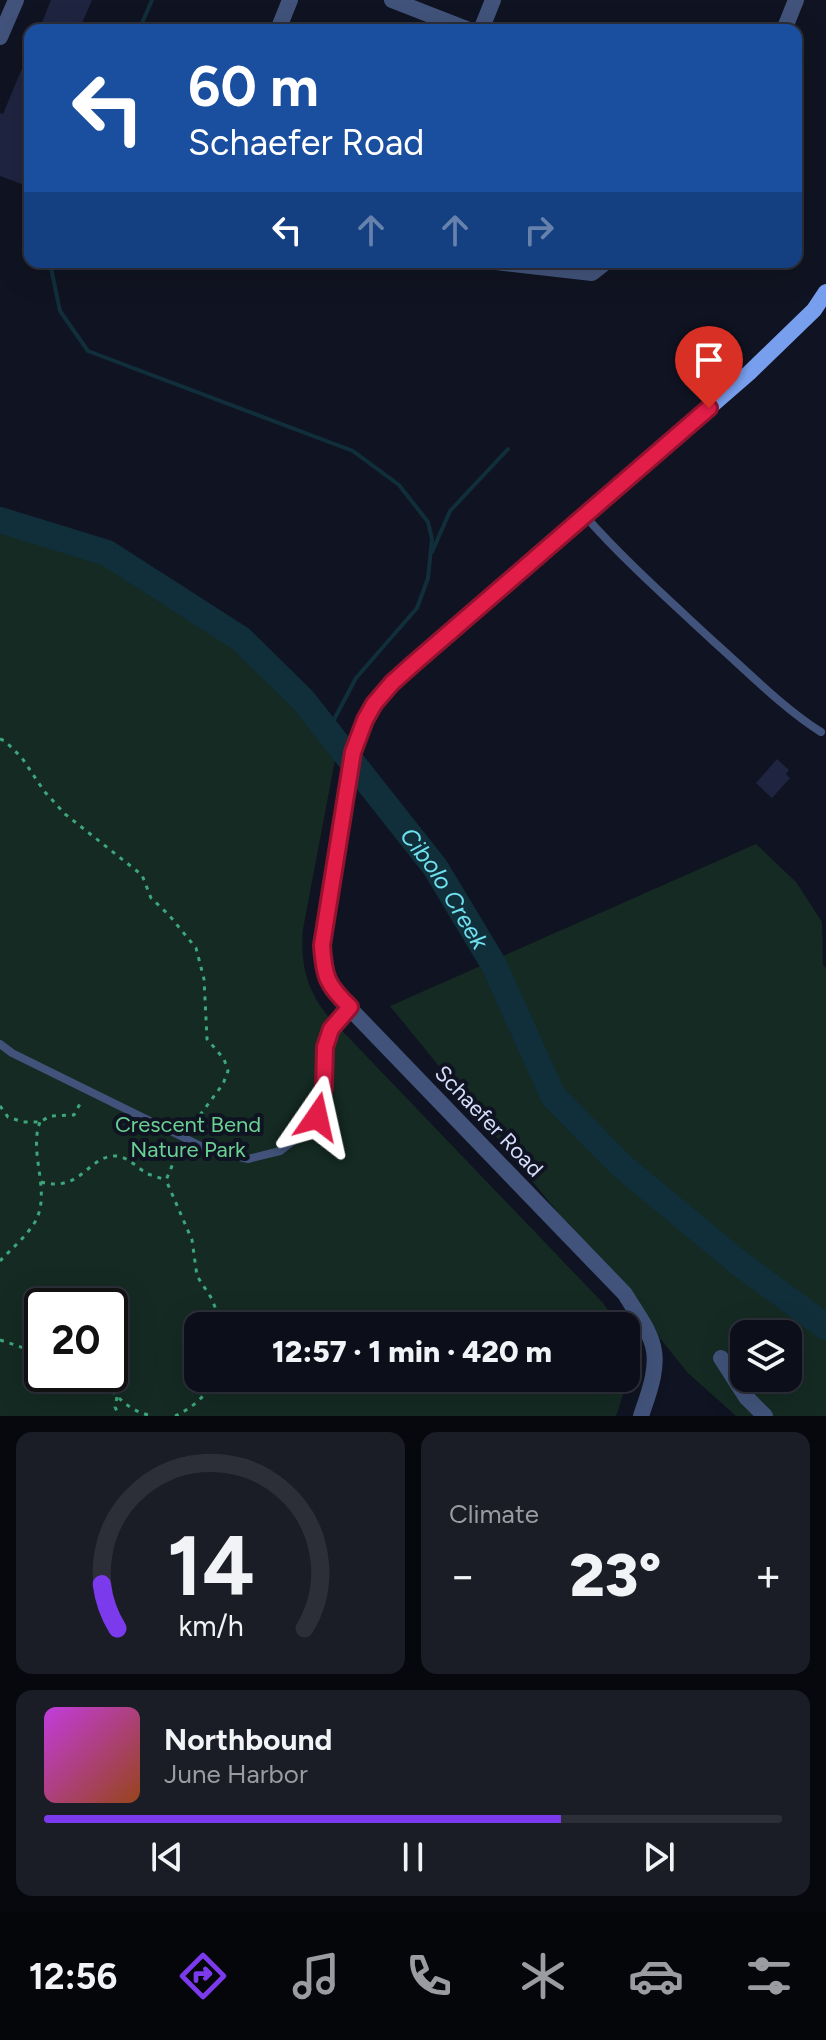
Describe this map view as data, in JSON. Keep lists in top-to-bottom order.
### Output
{
  "streets": {
    "street": ["Schaefer Road"]
  },
  "water": ["Cibolo Creek"],
  "parks": ["Crescent Bend Nature Park"],
  "page": {
    "turn": ["60 m", "Schaefer Road"],
    "limit": "20",
    "trip": "12:57 · 1 min · 420 m",
    "tile": "Climate",
    "heat": ["−", "23°", "+"],
    "song": ["Northbound", "June Harbor"],
    "tabs": "12:56",
    "gauge": ["14", "km/h"]
  }
}
